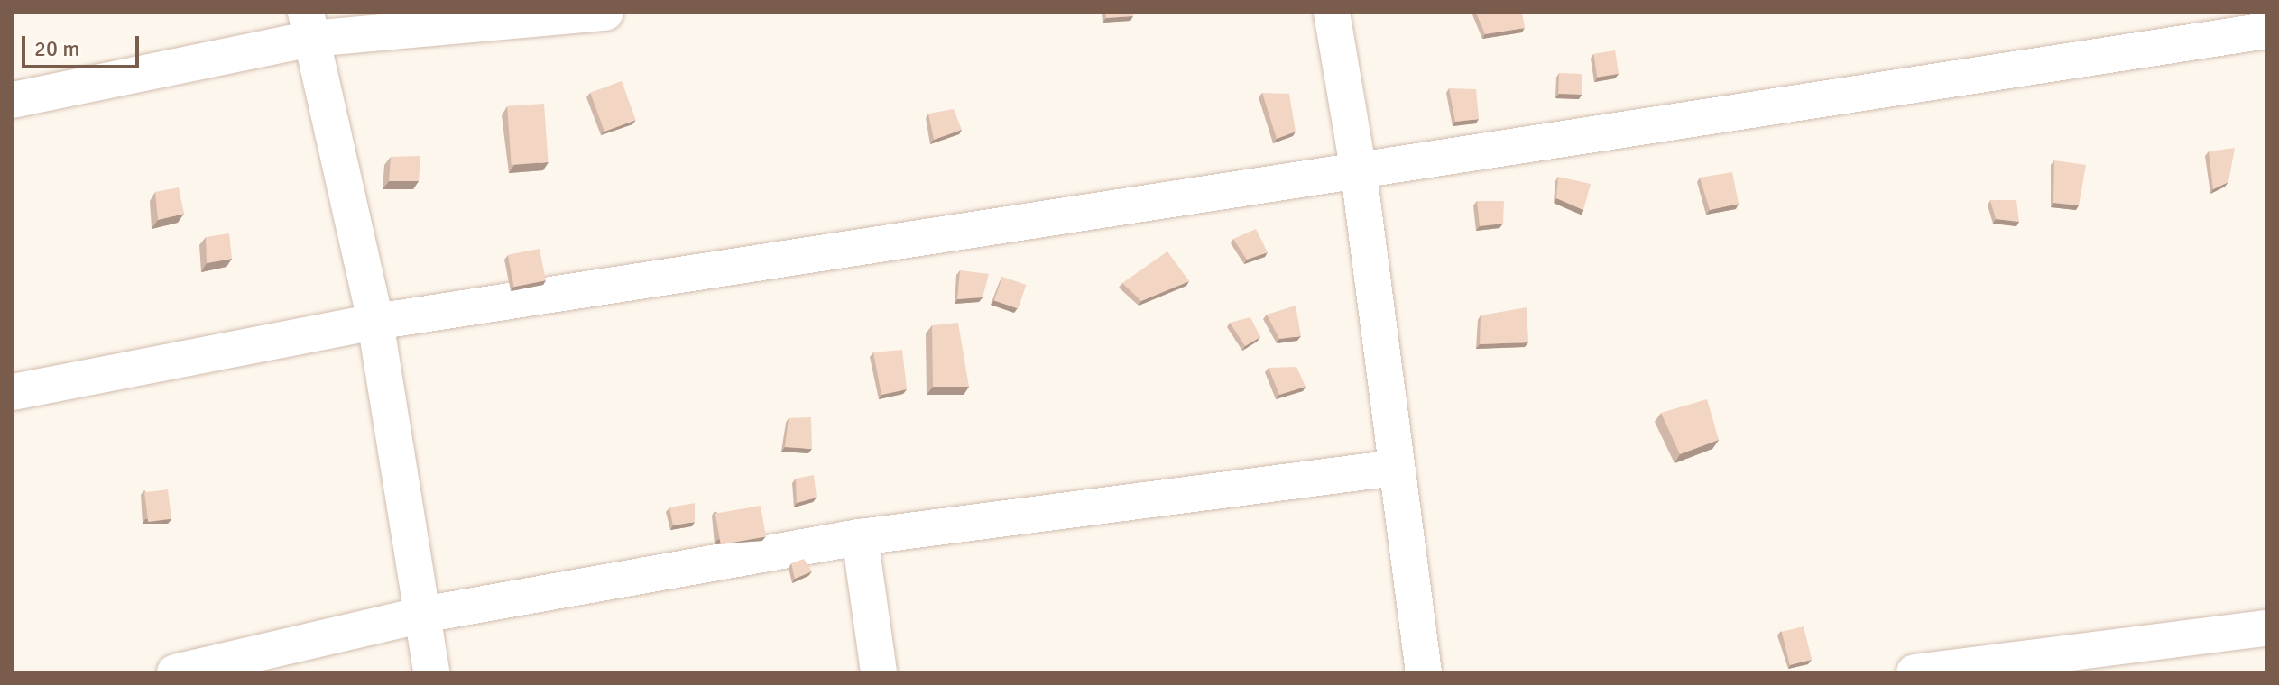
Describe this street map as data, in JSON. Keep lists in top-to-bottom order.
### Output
{
  "scale_bar": "20 m"
}
